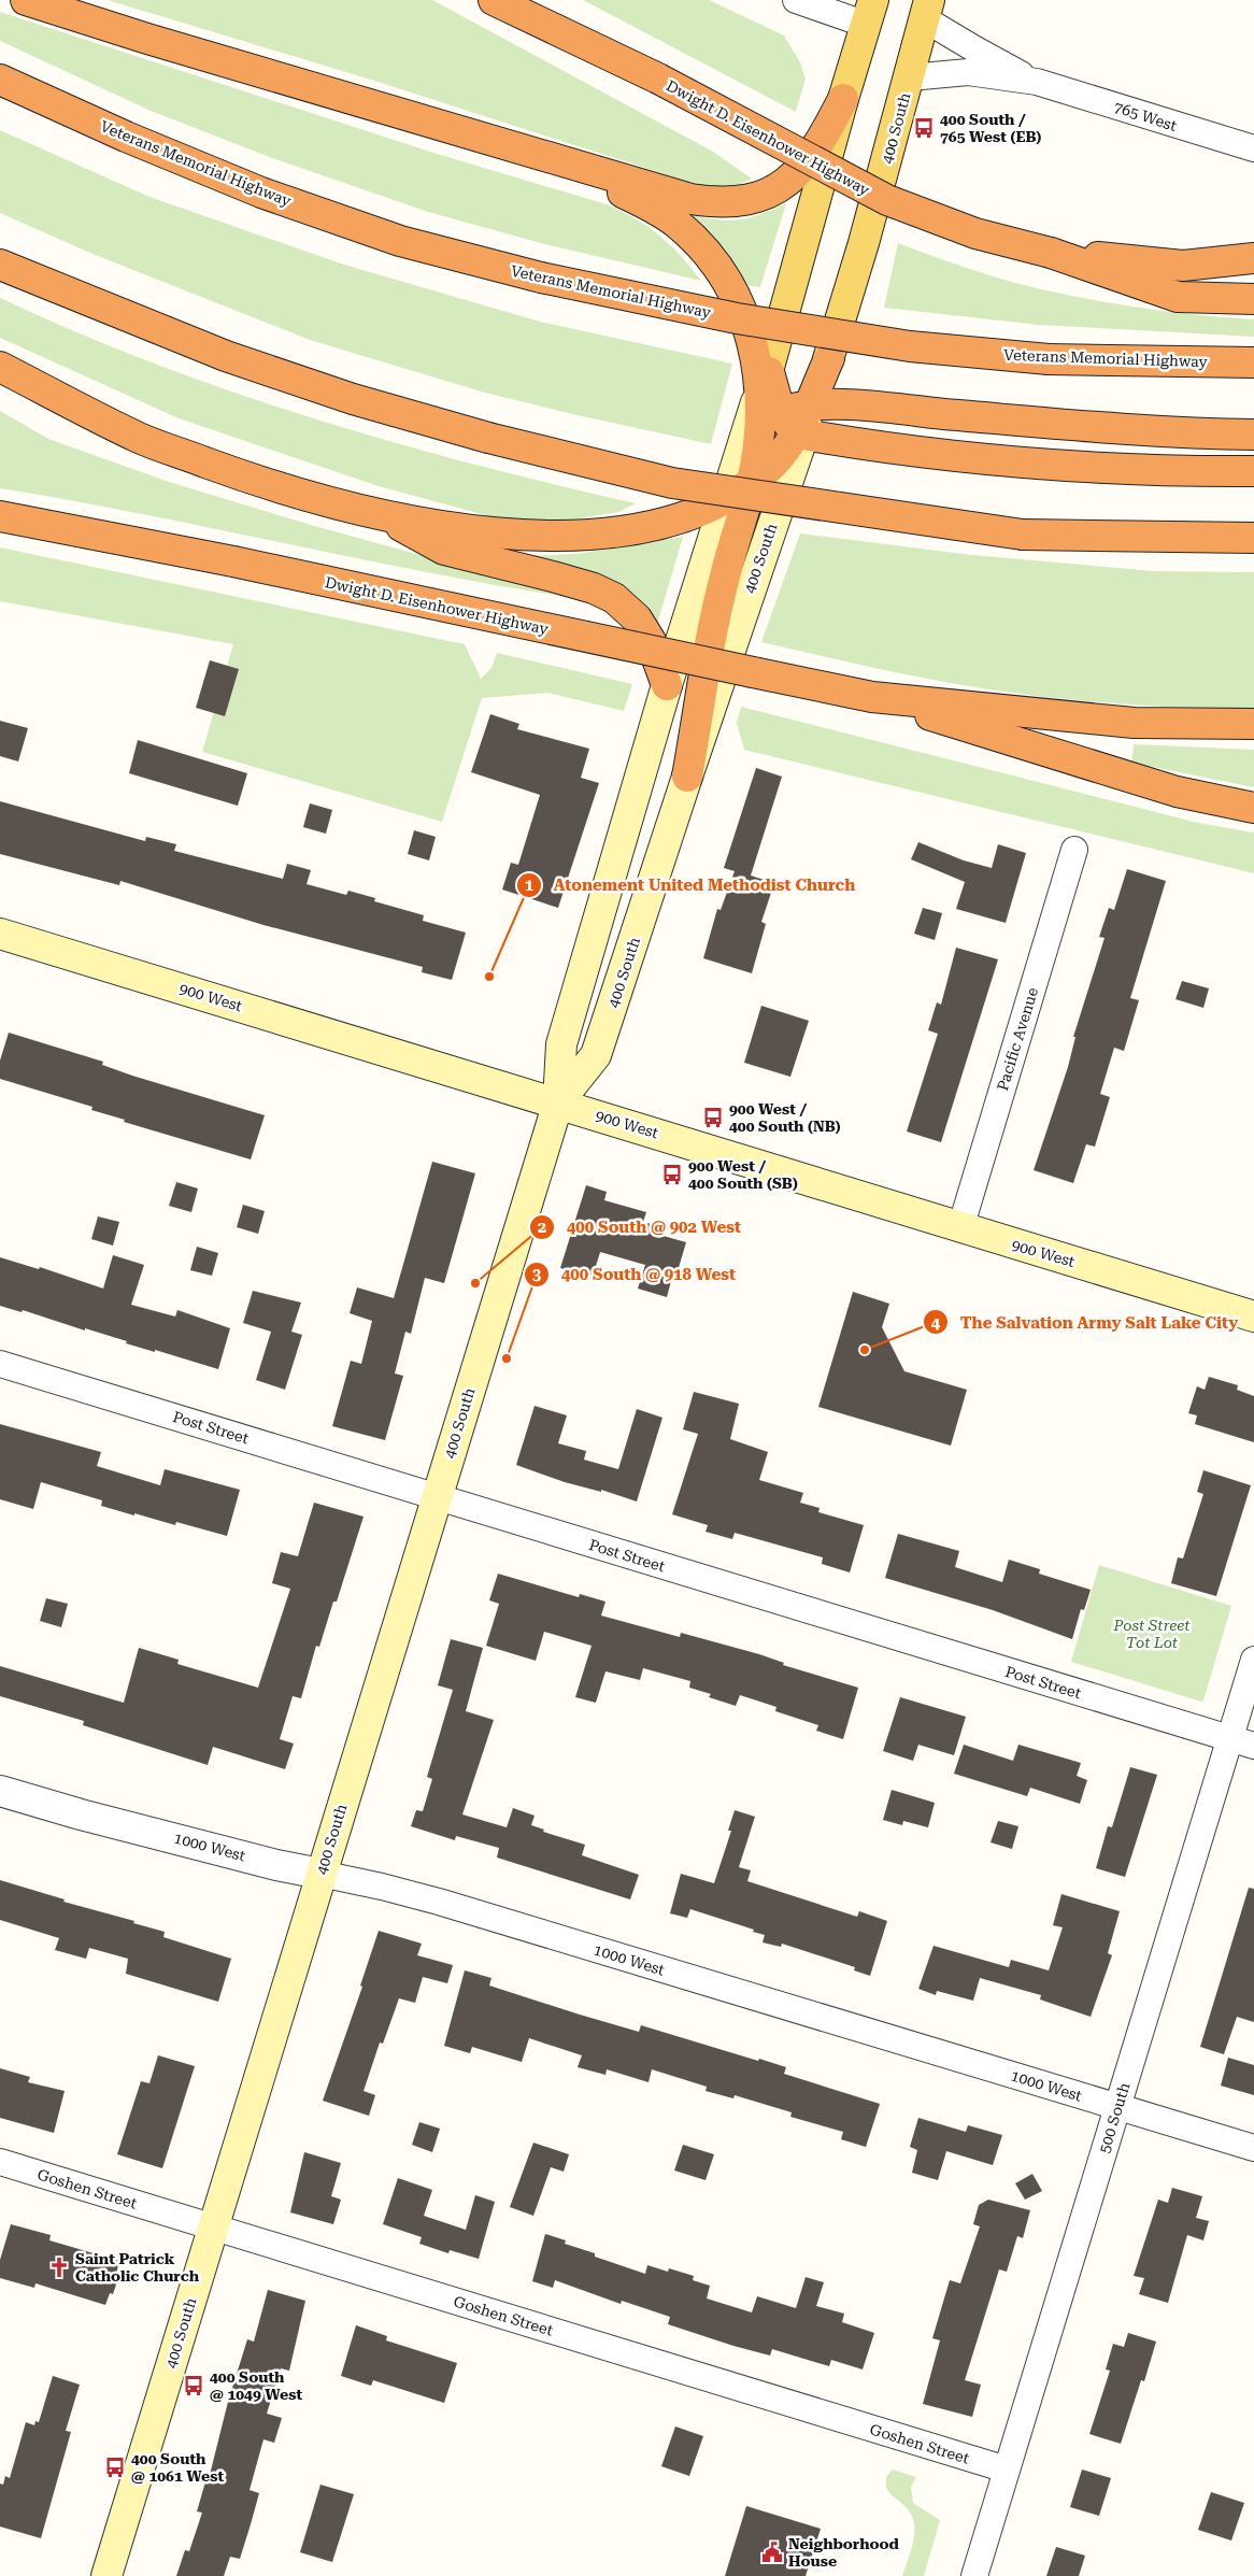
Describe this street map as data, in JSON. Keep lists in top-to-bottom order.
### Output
{
  "streets": {
    "highway": ["Dwight D. Eisenhower Highway", "Veterans Memorial Highway"],
    "main road": ["400 South", "900 West"],
    "street": [
      "765 West",
      "Pacific Avenue",
      "Post Street",
      "1000 West",
      "500 South",
      "Goshen Street"
    ]
  },
  "crossings": [
    ["765 West", "400 South"],
    ["400 South", "900 West"],
    ["400 South", "Post Street"],
    ["400 South", "1000 West"],
    ["400 South", "Goshen Street"],
    ["900 West", "Pacific Avenue"],
    ["Post Street", "500 South"],
    ["1000 West", "500 South"],
    ["500 South", "Goshen Street"]
  ],
  "parks": ["Post Street Tot Lot"],
  "places": {
    "bus stop": [
      "400 South / 765 West (EB)",
      "900 West / 400 South (NB)",
      "900 West / 400 South (SB)",
      "400 South @ 1049 West",
      "400 South @ 1061 West"
    ],
    "other": [
      "Atonement United Methodist Church",
      "400 South @ 902 West",
      "The Salvation Army Salt Lake City",
      "400 South @ 918 West"
    ],
    "church": ["Saint Patrick Catholic Church"],
    "public building": ["Neighborhood House"]
  }
}
